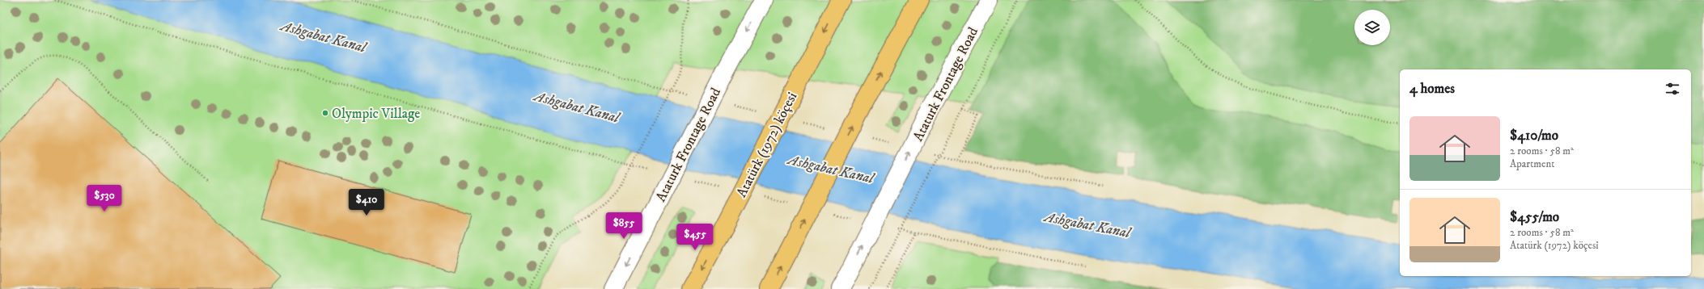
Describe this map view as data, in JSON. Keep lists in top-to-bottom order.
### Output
{
  "streets": {
    "main road": ["Atatürk (1972) köçesi"],
    "street": ["Ataturk Frontage Road"]
  },
  "water": ["Ashgabat Kanal"],
  "places": ["Olympic Village"],
  "page": {
    "heading": "4 homes",
    "list": [
      {
        "name": "$410/mo",
        "note": "2 rooms · 58 m² · Apartment"
      },
      {
        "name": "$455/mo",
        "note": "2 rooms · 58 m² · Atatürk (1972) köçesi"
      }
    ],
    "price": [
      "$530",
      "$410",
      "$855",
      "$455"
    ]
  }
}
